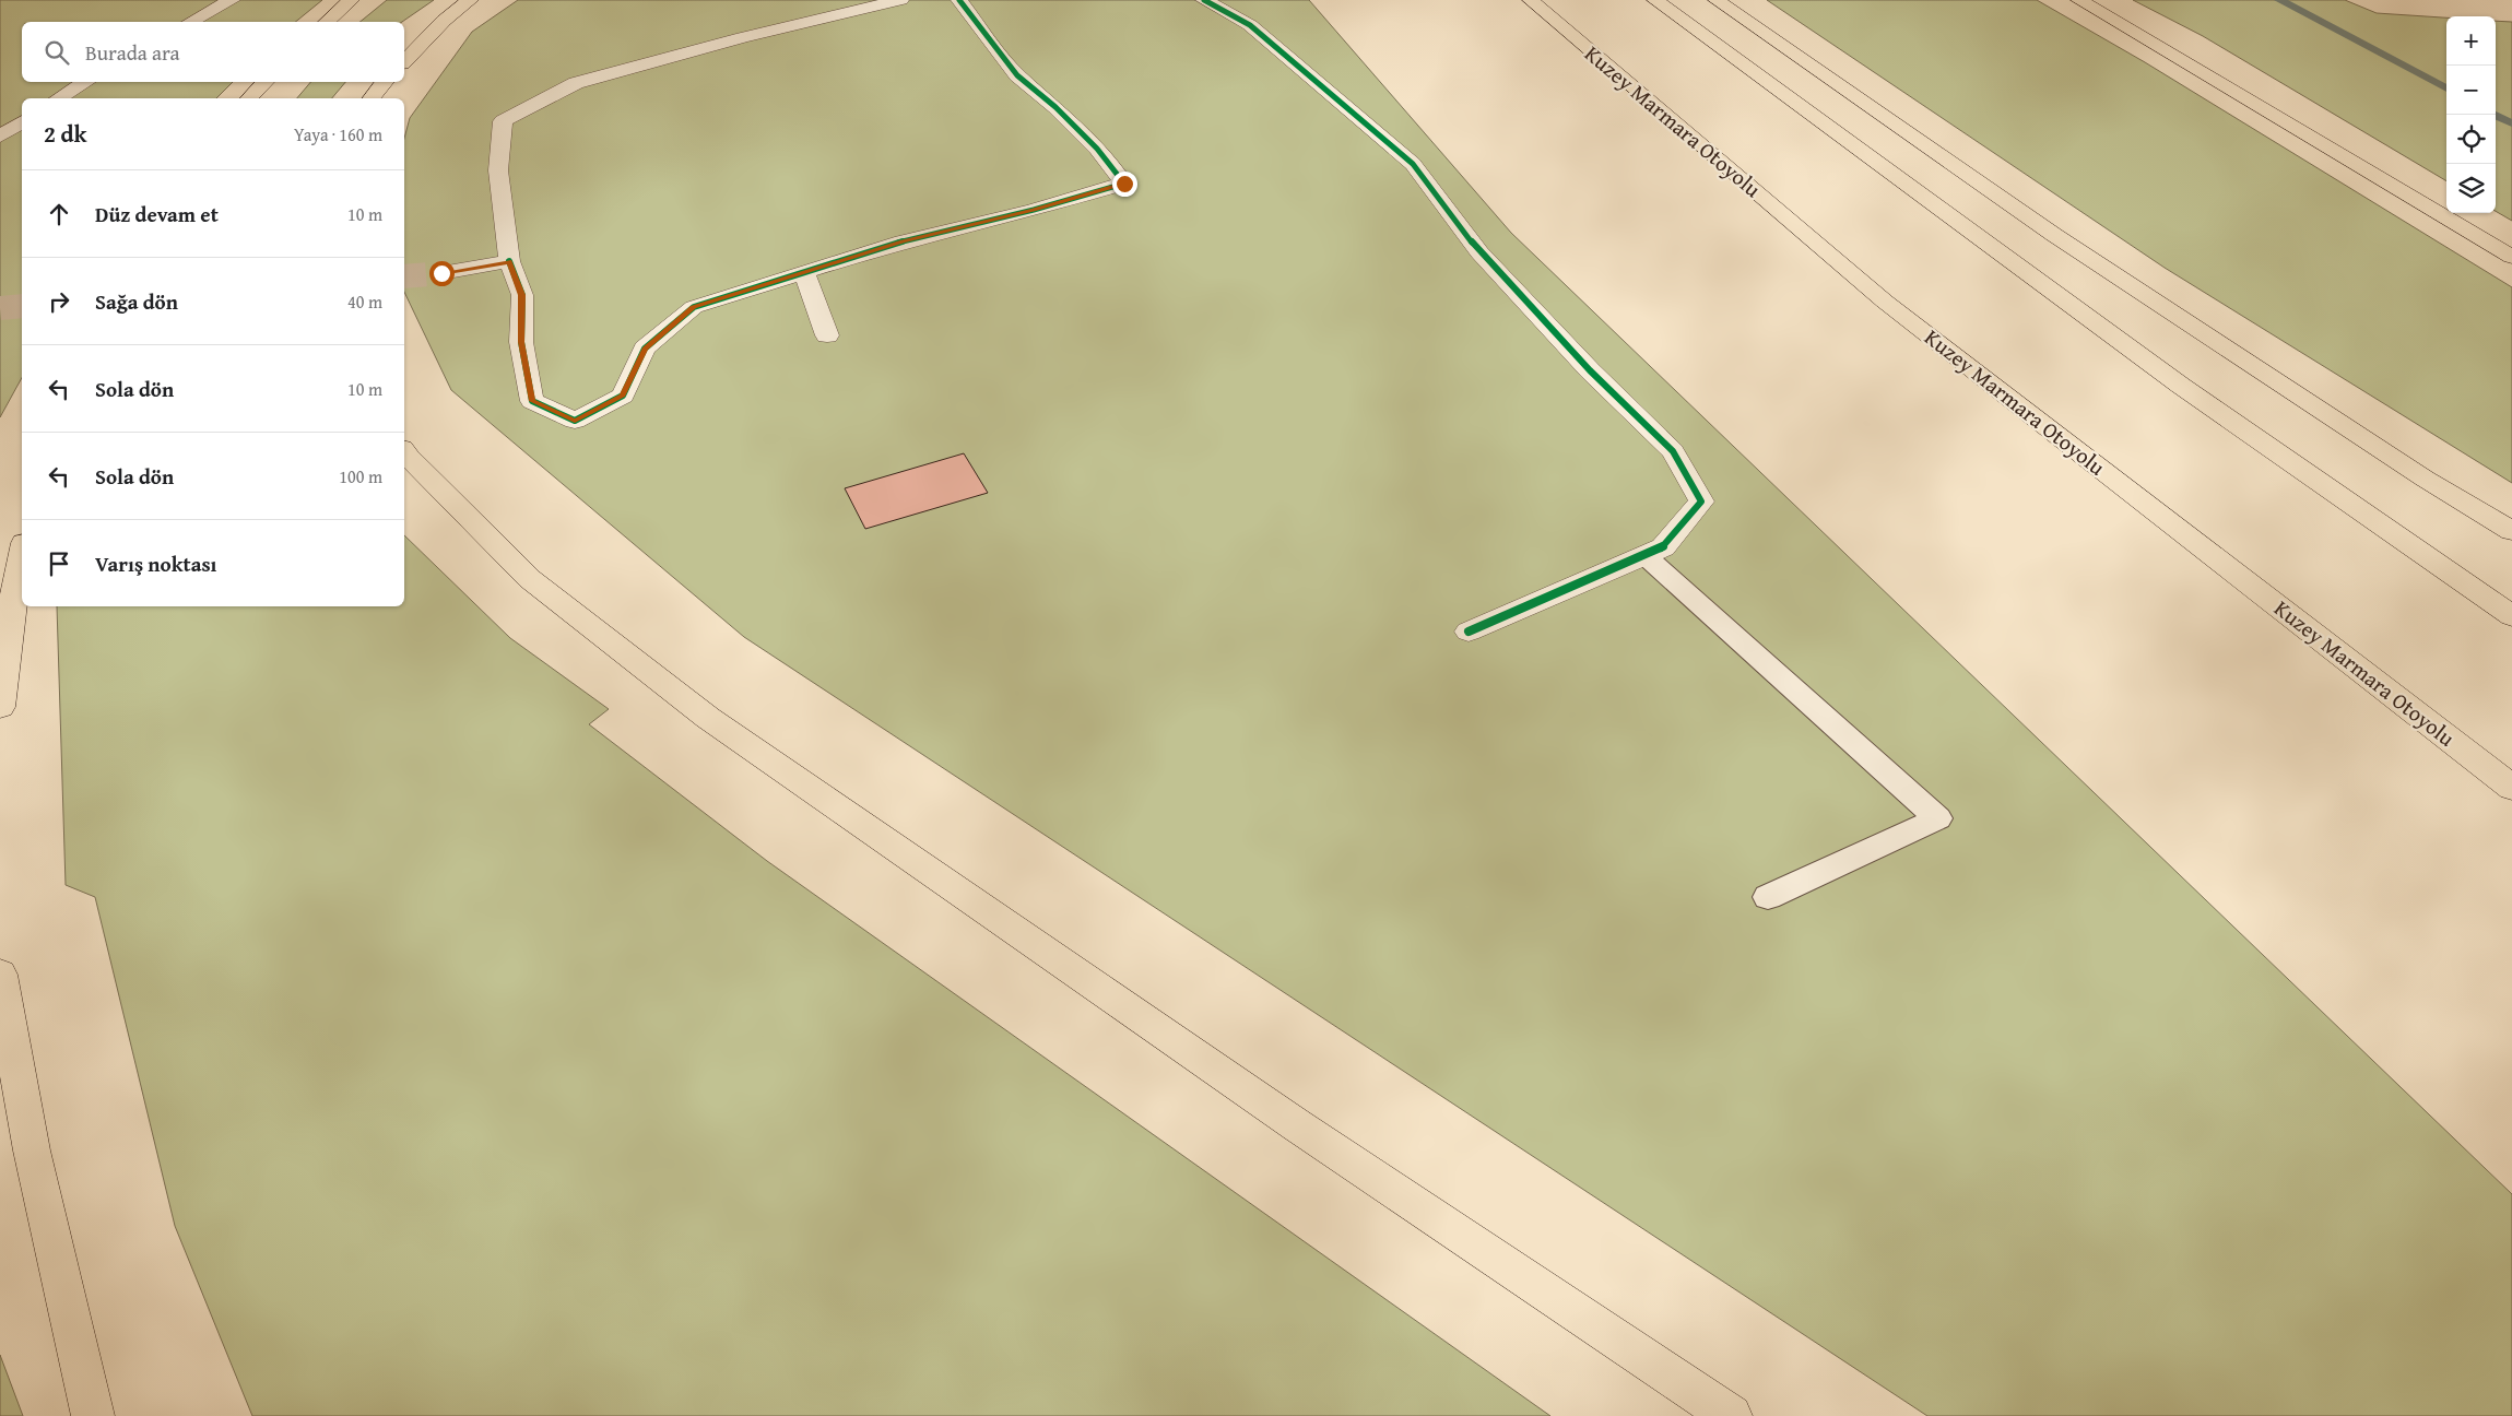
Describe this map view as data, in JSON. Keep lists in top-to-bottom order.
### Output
{
  "streets": {
    "highway": ["Kuzey Marmara Otoyolu"]
  },
  "page": {
    "map_buttons": ["+", "−"],
    "search": "Burada ara",
    "heading": ["2 dk", "Yaya · 160 m"],
    "list": [
      ["Düz devam et", "10 m"],
      ["Sağa dön", "40 m"],
      ["Sola dön", "10 m"],
      ["Sola dön", "100 m"],
      "Varış noktası"
    ]
  }
}
